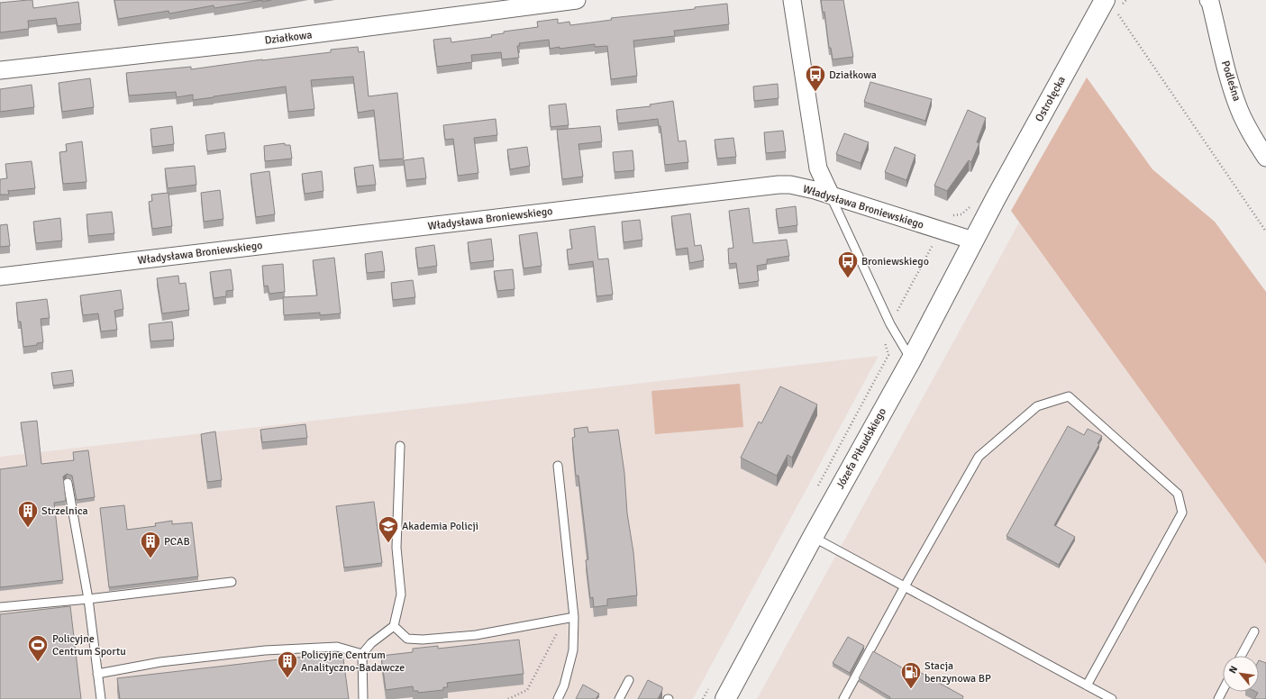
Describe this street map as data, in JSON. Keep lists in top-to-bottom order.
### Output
{
  "streets": {
    "main road": ["Ostrołęcka", "Józefa Piłsudskiego"],
    "street": ["Działkowa", "Podleśna", "Władysława Broniewskiego"]
  },
  "crossings": [
    ["Ostrołęcka", "Józefa Piłsudskiego"],
    ["Władysława Broniewskiego", "Józefa Piłsudskiego"]
  ],
  "places": {
    "bus stop": ["Działkowa", "Broniewskiego"],
    "building": ["Strzelnica", "PCAB", "Policyjne Centrum Analityczno-Badawcze"],
    "school or university": ["Akademia Policji"],
    "sports": ["Policyjne Centrum Sportu"],
    "fuel station": ["Stacja benzynowa BP"]
  },
  "north": "top left"
}
